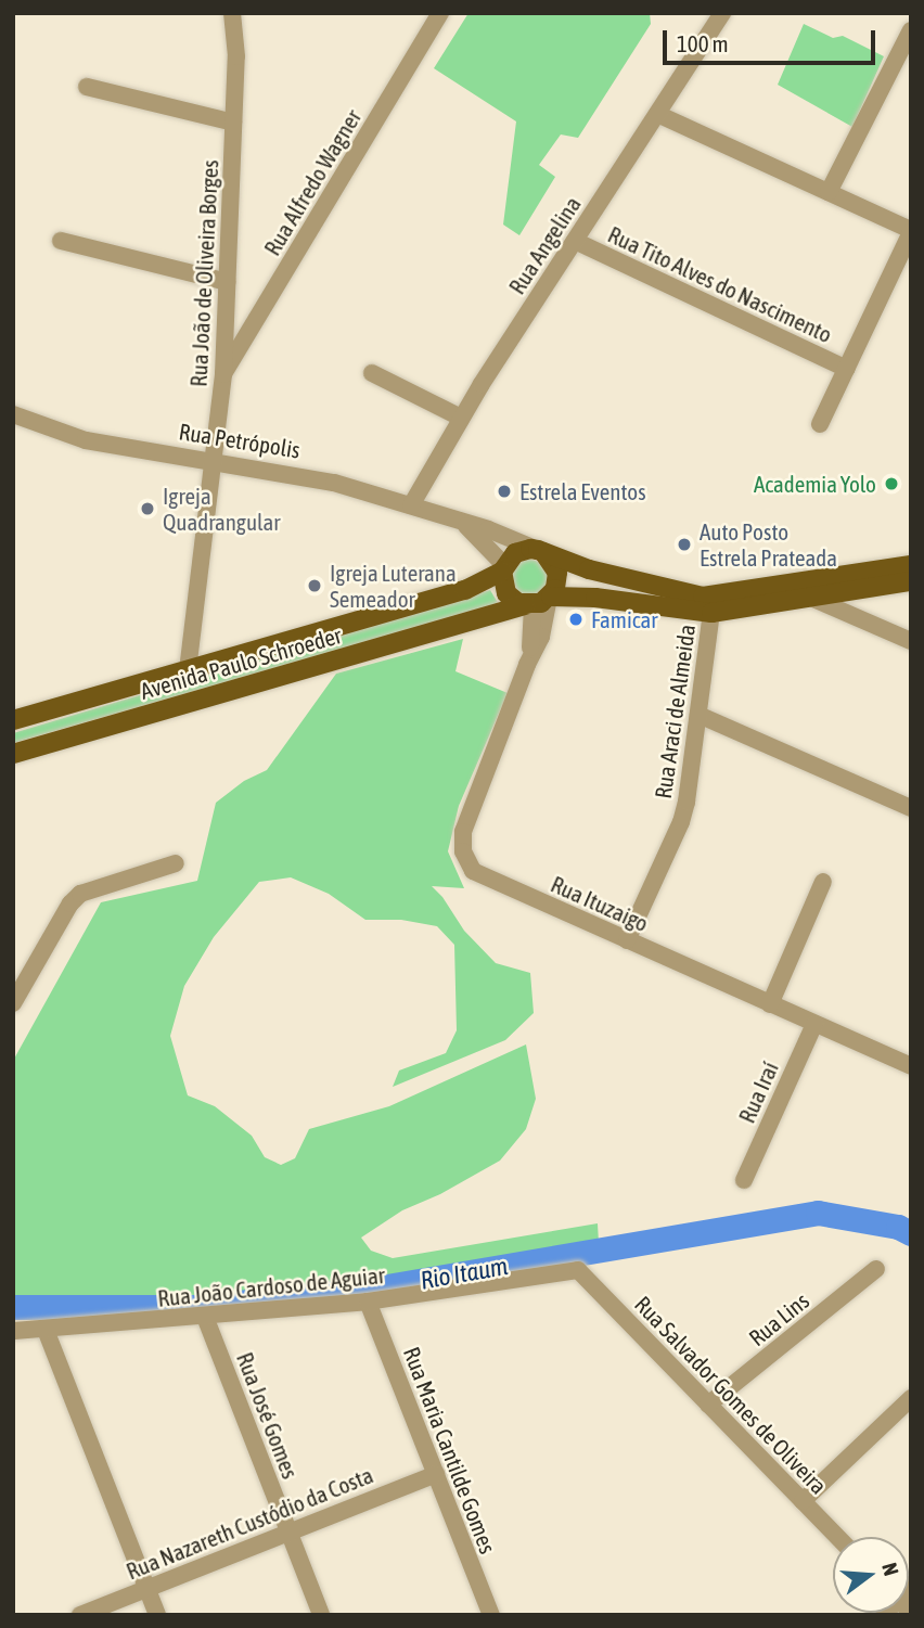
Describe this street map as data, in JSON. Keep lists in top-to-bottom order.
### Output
{
  "streets": {
    "main road": ["Rua Petrópolis", "Avenida Paulo Schroeder"],
    "street": [
      "Rua Alfredo Wagner",
      "Rua Angelina",
      "Rua João de Oliveira Borges",
      "Rua Tito Alves do Nascimento",
      "Rua Araci de Almeida",
      "Rua Ituzaigo",
      "Rua Iraí",
      "Rua João Cardoso de Aguiar",
      "Rua Lins",
      "Rua Salvador Gomes de Oliveira",
      "Rua José Gomes",
      "Rua Maria Cantilde Gomes",
      "Rua Nazareth Custódio da Costa"
    ]
  },
  "crossings": [
    ["Rua Alfredo Wagner", "Rua João de Oliveira Borges"],
    ["Rua Angelina", "Rua Tito Alves do Nascimento"],
    ["Rua Angelina", "Rua Petrópolis"],
    ["Rua João de Oliveira Borges", "Rua Petrópolis"],
    ["Rua João de Oliveira Borges", "Avenida Paulo Schroeder"],
    ["Rua Petrópolis", "Avenida Paulo Schroeder"],
    ["Rua Petrópolis", "Rua Ituzaigo"],
    ["Avenida Paulo Schroeder", "Rua Ituzaigo"],
    ["Rua Araci de Almeida", "Rua Ituzaigo"],
    ["Rua Ituzaigo", "Rua Iraí"],
    ["Rua João Cardoso de Aguiar", "Rua Salvador Gomes de Oliveira"],
    ["Rua João Cardoso de Aguiar", "Rua José Gomes"],
    ["Rua João Cardoso de Aguiar", "Rua Maria Cantilde Gomes"],
    ["Rua Lins", "Rua Salvador Gomes de Oliveira"],
    ["Rua José Gomes", "Rua Nazareth Custódio da Costa"],
    ["Rua Maria Cantilde Gomes", "Rua Nazareth Custódio da Costa"]
  ],
  "water": ["Rio Itaum"],
  "places": [
    "Academia Yolo",
    "Estrela Eventos",
    "Igreja Quadrangular",
    "Auto Posto Estrela Prateada",
    "Igreja Luterana Semeador",
    "Famicar"
  ],
  "scale_bar": "100 m",
  "north": "right"
}
